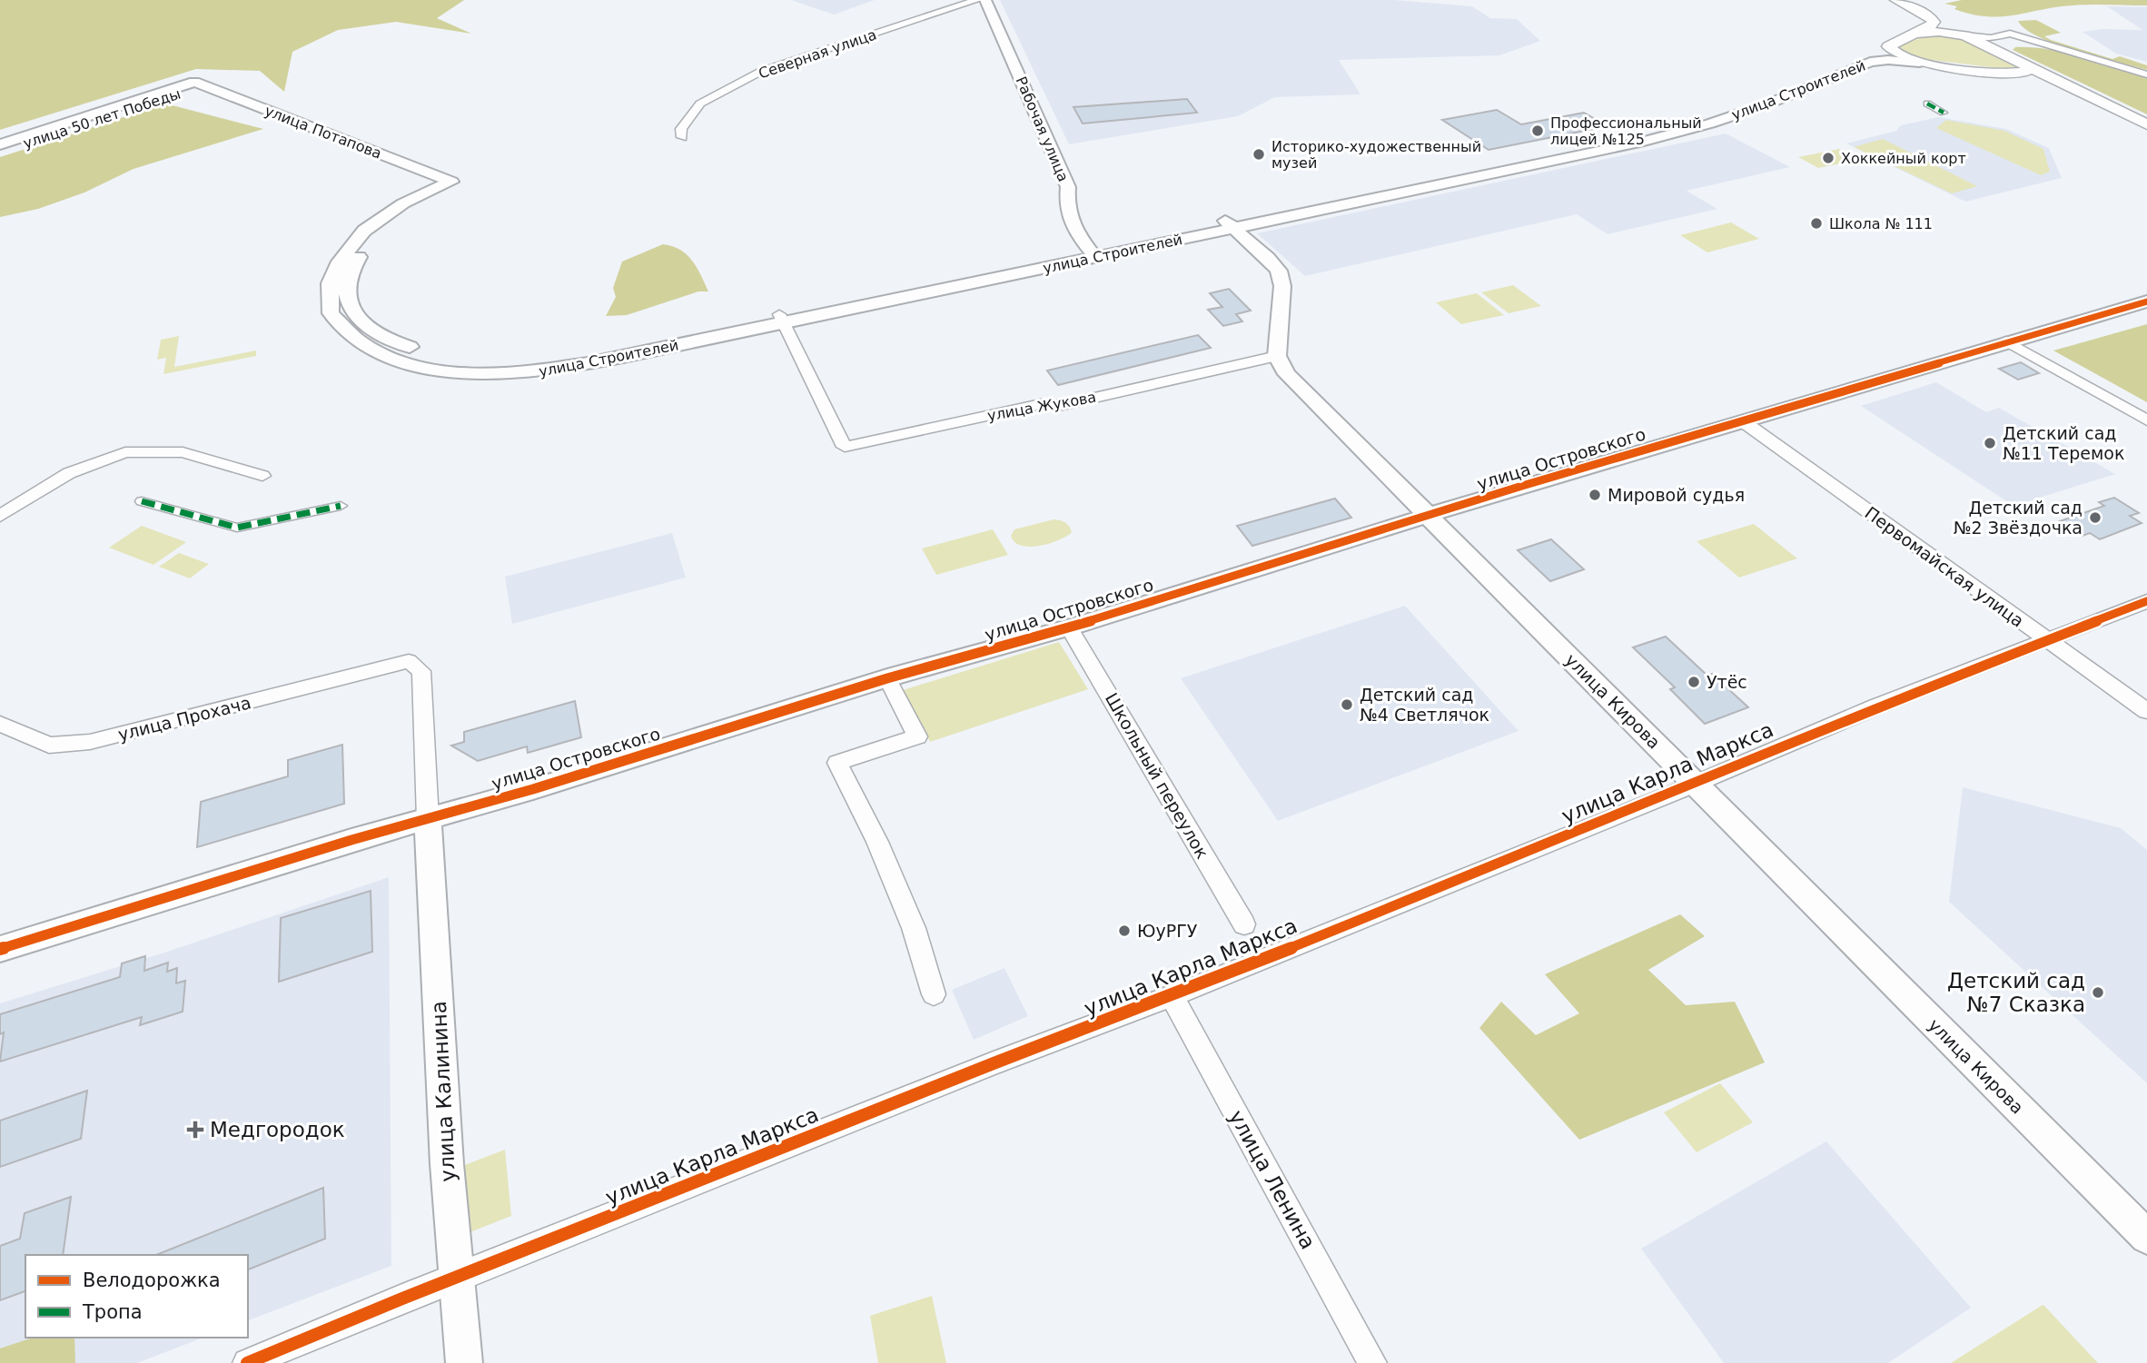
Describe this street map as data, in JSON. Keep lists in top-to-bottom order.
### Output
{
  "streets": {
    "street": [
      "Северная улица",
      "улица Строителей",
      "улица 50 лет Победы",
      "Рабочая улица",
      "улица Потапова",
      "улица Жукова",
      "улица Островского",
      "Первомайская улица",
      "улица Кирова",
      "улица Прохача",
      "улица Карла Маркса",
      "Школьный переулок",
      "улица Калинина",
      "улица Ленина"
    ]
  },
  "crossings": [
    ["улица Строителей", "Рабочая улица"],
    ["улица Строителей", "улица Жукова"],
    ["улица 50 лет Победы", "улица Потапова"],
    ["улица Жукова", "улица Кирова"],
    ["улица Островского", "Первомайская улица"],
    ["улица Островского", "улица Кирова"],
    ["улица Островского", "улица Прохача"],
    ["улица Островского", "Школьный переулок"],
    ["улица Островского", "улица Калинина"],
    ["Первомайская улица", "улица Карла Маркса"],
    ["улица Кирова", "улица Карла Маркса"],
    ["улица Прохача", "улица Калинина"],
    ["улица Карла Маркса", "улица Калинина"],
    ["улица Карла Маркса", "улица Ленина"]
  ],
  "places": {
    "other": [
      "Профессиональный лицей №125",
      "Историко-художественный музей",
      "Хоккейный корт",
      "Школа № 111",
      "Детский сад №11 Теремок",
      "Мировой судья",
      "Детский сад №2 Звёздочка",
      "Утёс",
      "Детский сад №4 Светлячок",
      "ЮуРГУ",
      "Детский сад №7 Сказка"
    ],
    "health": ["Медгородок"]
  },
  "legend": ["Велодорожка", "Тропа"]
}
